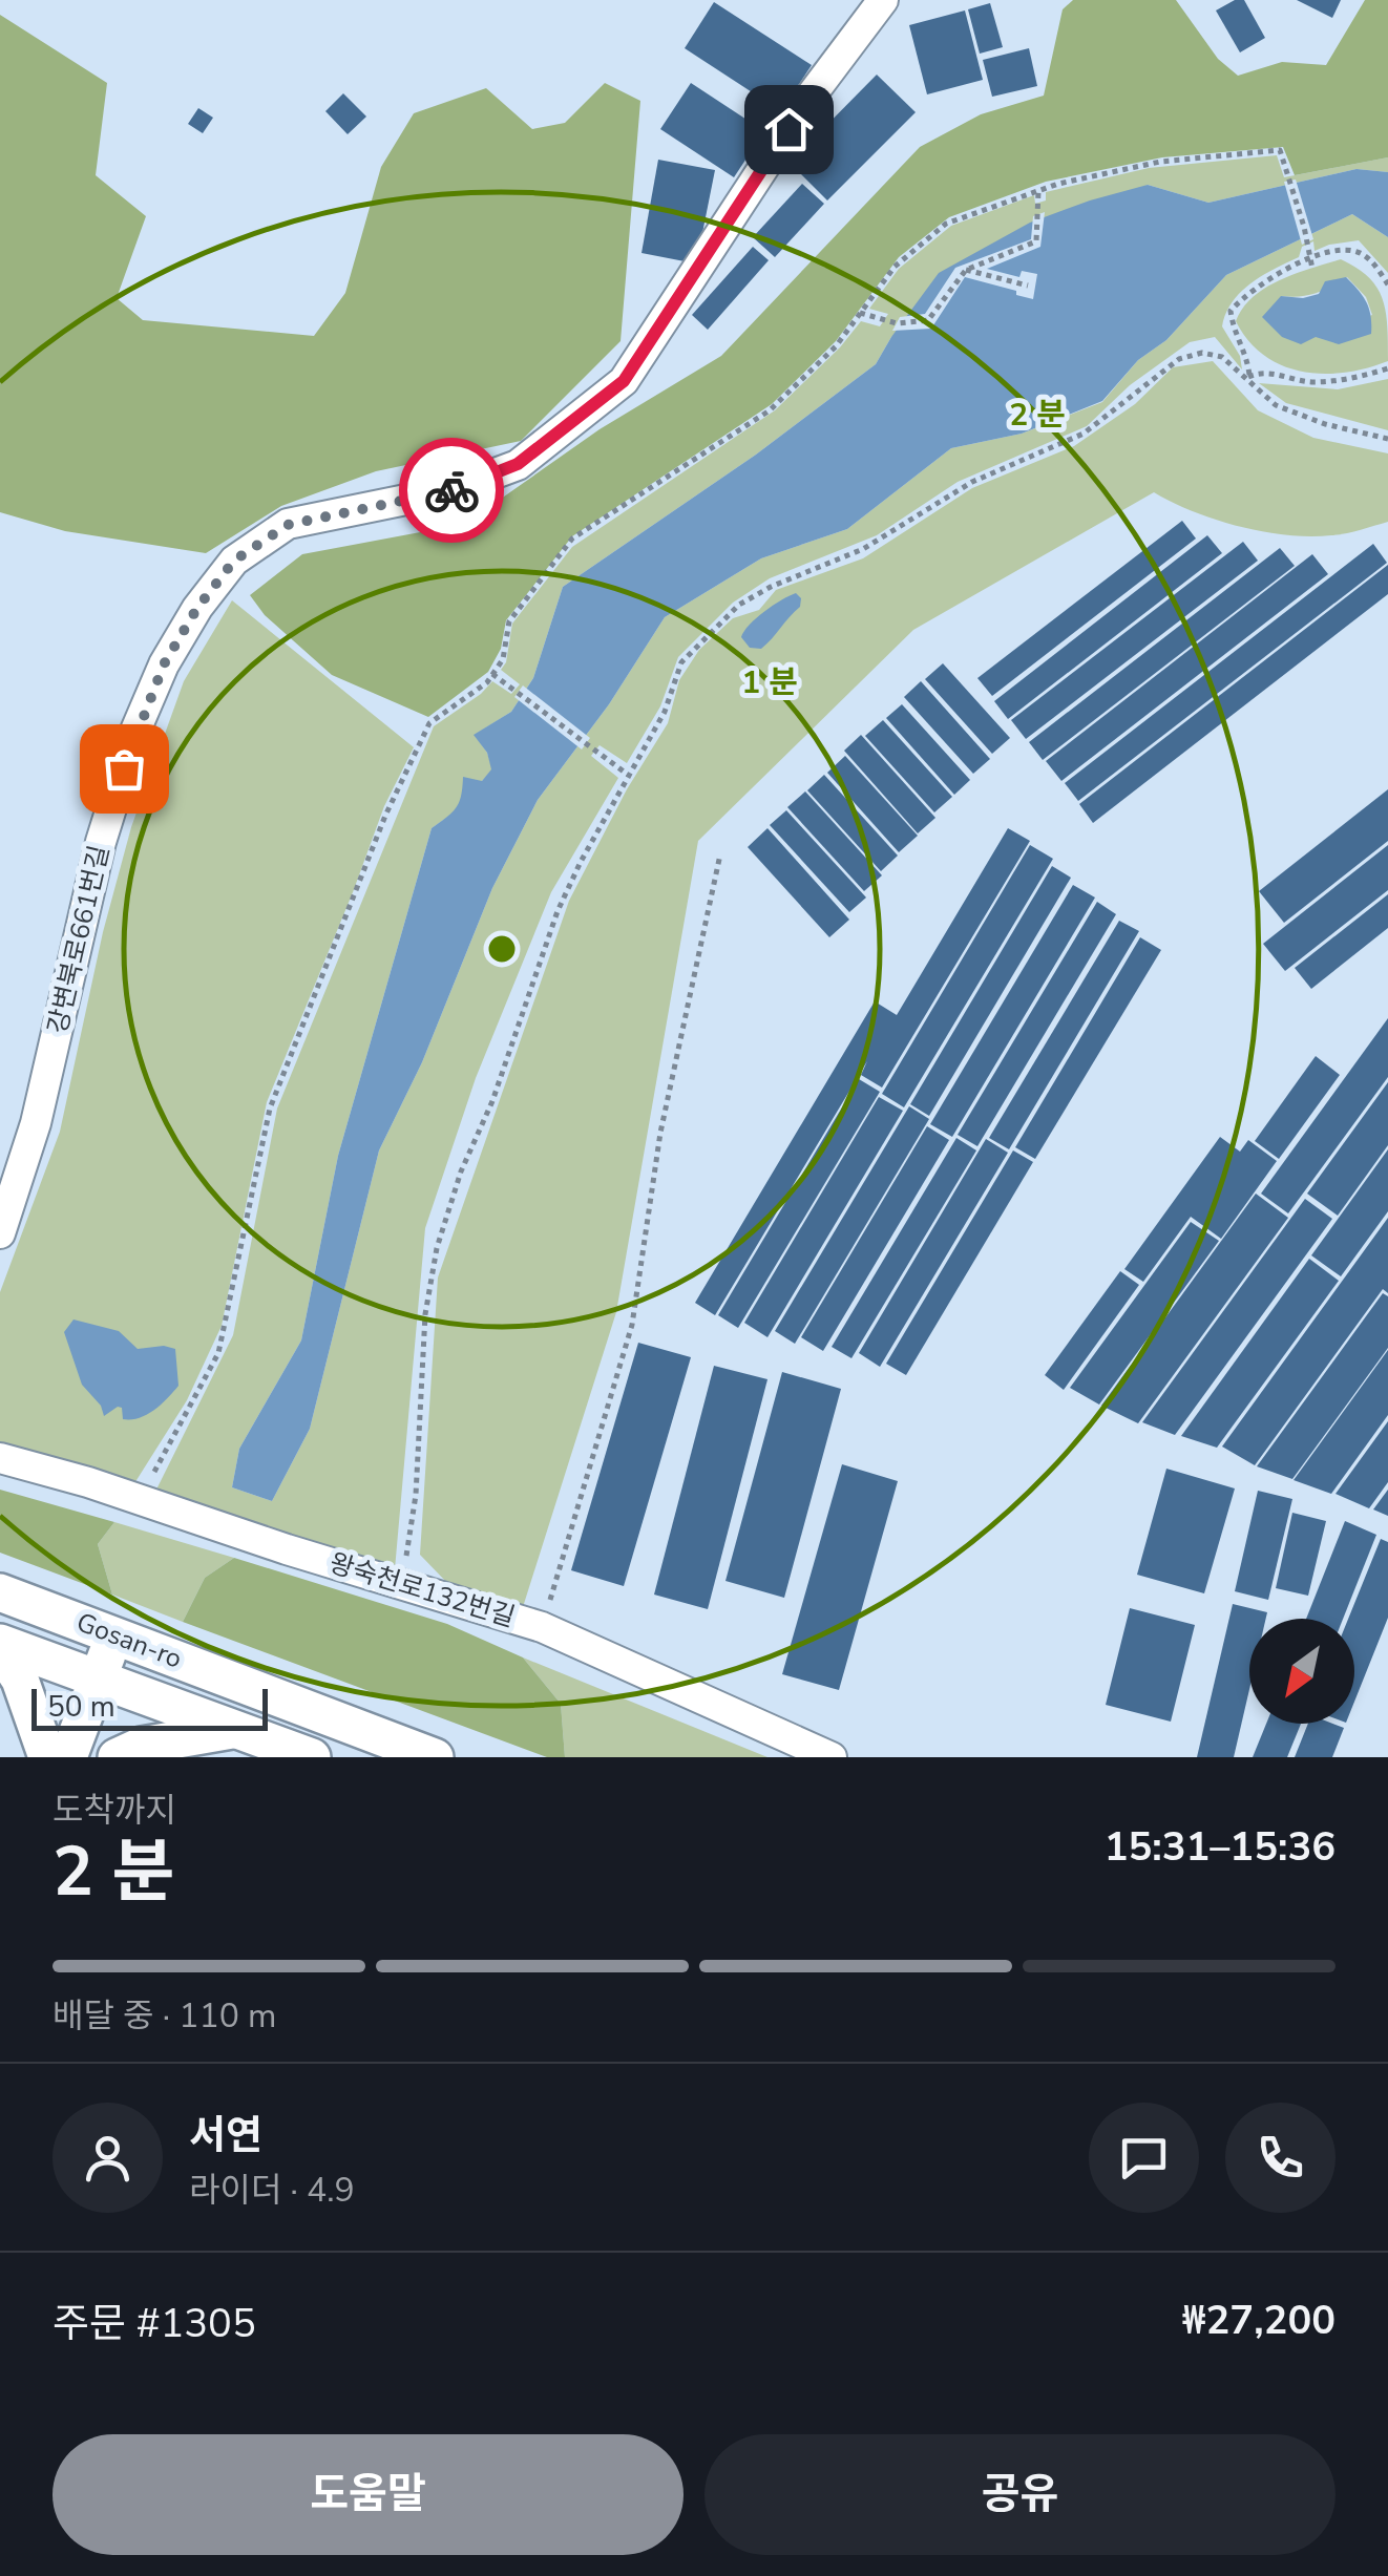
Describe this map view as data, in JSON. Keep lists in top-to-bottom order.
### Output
{
  "streets": {
    "street": ["강변북로661번길", "왕숙천로132번길", "Gosan-ro"]
  },
  "scale_bar": "50 m",
  "north": "bottom left",
  "page": {
    "scale": "50 m",
    "heading": ["2 분", "도착까지", "15:31–15:36"],
    "panel": [
      "서연",
      "라이더 · 4.9",
      "주문 #1305",
      "₩27,200"
    ],
    "bar": "배달 중 · 110 m",
    "buttons": ["도움말", "공유"]
  },
  "rings": ["2 분", "1 분"]
}
